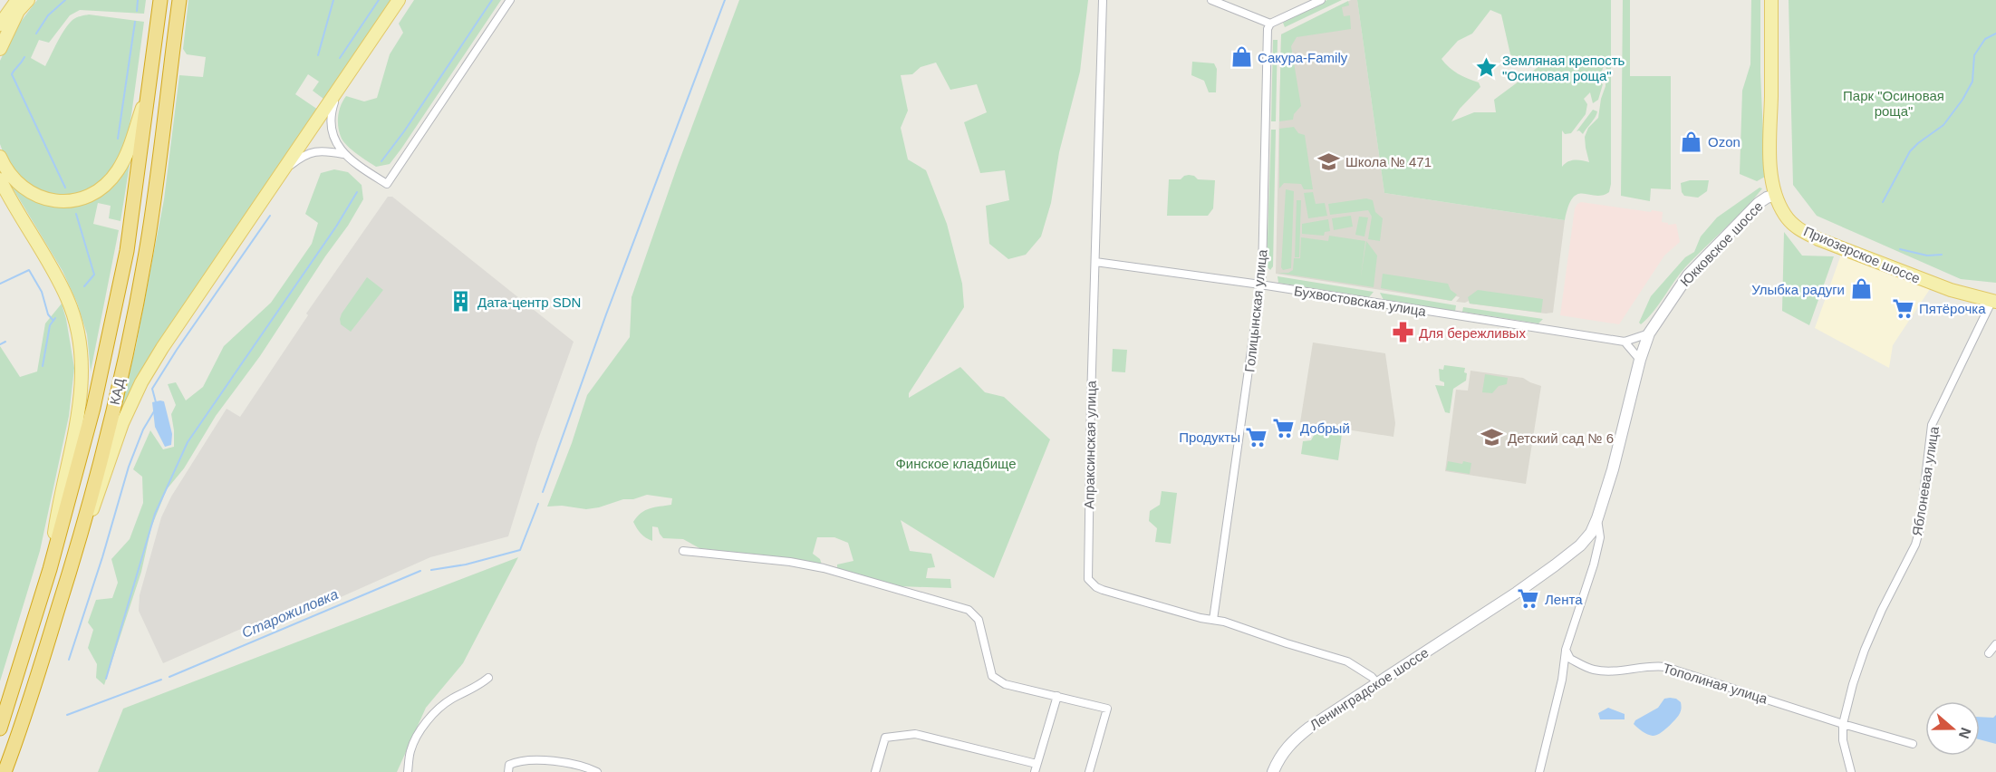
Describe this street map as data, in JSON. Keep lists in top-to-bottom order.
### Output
{
  "streets": {
    "highway": ["КАД"],
    "main road": ["Юкковское шоссе", "Приозерское шоссе", "Ленинградское шоссе"],
    "street": [
      "Бухвостовская улица",
      "Голицынская улица",
      "Апраксинская улица",
      "Яблоневая улица",
      "Тополиная улица"
    ]
  },
  "crossings": [
    ["Юкковское шоссе", "Приозерское шоссе"],
    ["Юкковское шоссе", "Бухвостовская улица"],
    ["Юкковское шоссе", "Ленинградское шоссе"],
    ["Приозерское шоссе", "Яблоневая улица"],
    ["Бухвостовская улица", "Голицынская улица"],
    ["Бухвостовская улица", "Апраксинская улица"],
    ["Голицынская улица", "Апраксинская улица"],
    ["Апраксинская улица", "Ленинградское шоссе"],
    ["Яблоневая улица", "Тополиная улица"]
  ],
  "water": ["Старожиловка"],
  "parks": ["Парк \"Осиновая роща\"", "Финское кладбище"],
  "places": {
    "shop": ["Сакура-Family", "Ozon", "Улыбка радуги"],
    "place": ["Земляная крепость \"Осиновая роща\""],
    "school or university": ["Школа № 471", "Детский сад № 6"],
    "building": ["Дата-центр SDN"],
    "supermarket": [
      "Пятёрочка",
      "Добрый",
      "Продукты",
      "Лента"
    ],
    "pharmacy": ["Для бережливых"]
  },
  "north": "right"
}
